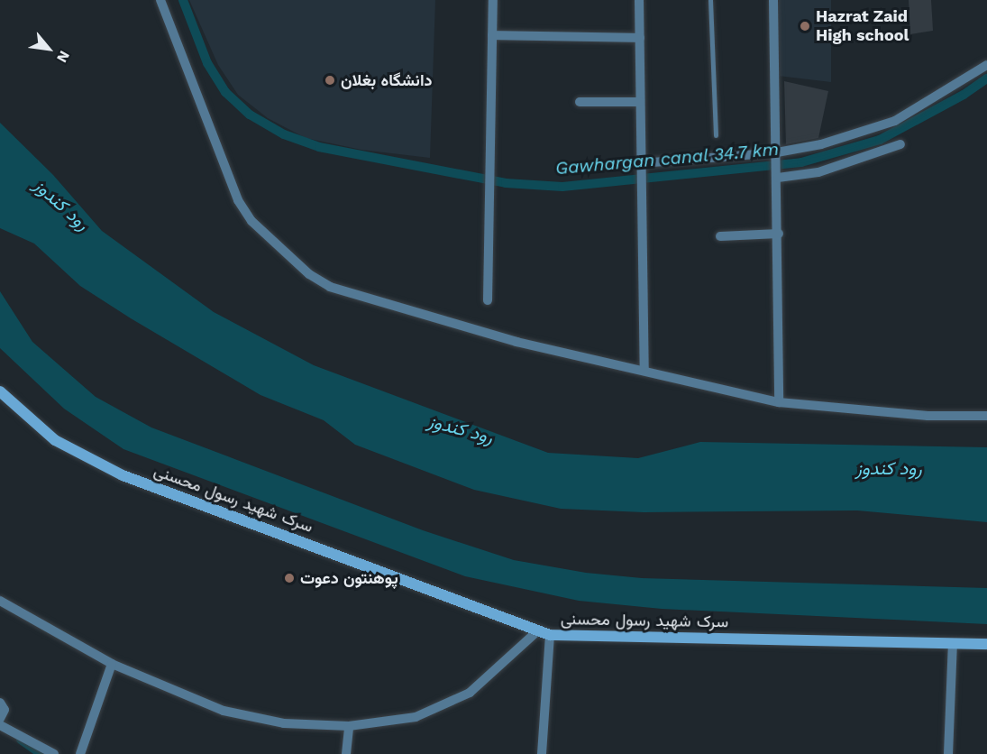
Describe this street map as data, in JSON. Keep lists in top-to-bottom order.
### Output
{
  "streets": {
    "street": ["سرک شهید رسول محسنی"]
  },
  "water": ["Gawhargan canal 34.7 km", "رود کندوز"],
  "places": ["Hazrat Zaid High school", "دانشگاه بغلان", "پوهنتون دعوت"],
  "north": "bottom right"
}
